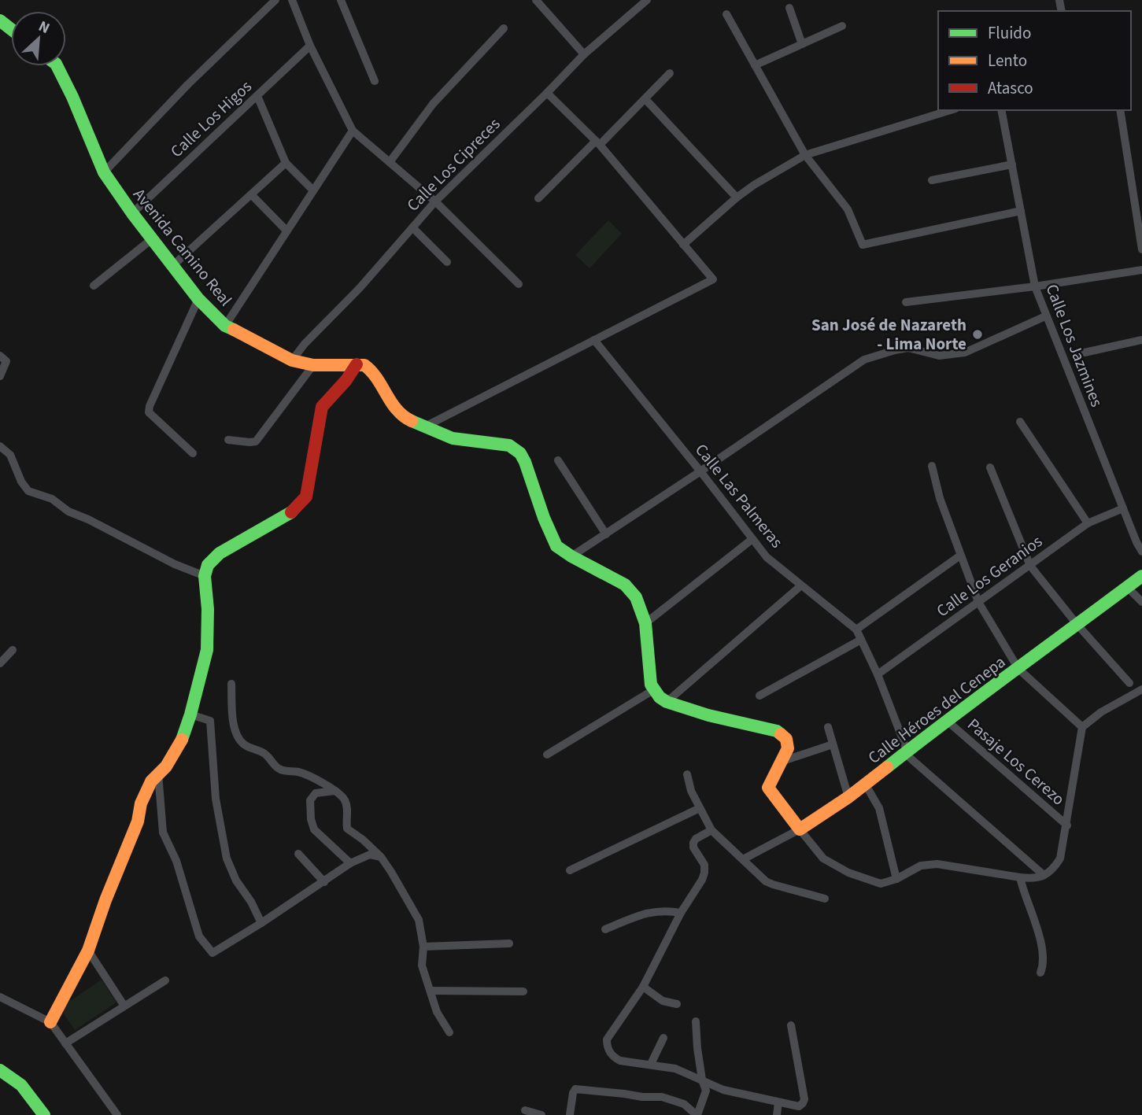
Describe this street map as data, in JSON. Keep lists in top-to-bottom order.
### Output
{
  "streets": {
    "street": [
      "Calle Los Higos",
      "Calle Los Cipreces",
      "Avenida Camino Real",
      "Calle Los Jazmines",
      "Calle Las Palmeras",
      "Calle Los Geranios",
      "Calle Héroes del Cenepa",
      "Pasaje Los Cerezo"
    ]
  },
  "crossings": [
    ["Calle Los Higos", "Avenida Camino Real"],
    ["Calle Los Cipreces", "Avenida Camino Real"],
    ["Calle Los Jazmines", "Calle Los Geranios"],
    ["Calle Las Palmeras", "Calle Los Geranios"],
    ["Calle Las Palmeras", "Calle Héroes del Cenepa"],
    ["Calle Héroes del Cenepa", "Pasaje Los Cerezo"]
  ],
  "places": ["San José de Nazareth - Lima Norte"],
  "legend": ["Fluido", "Lento", "Atasco"],
  "north": "top right"
}
